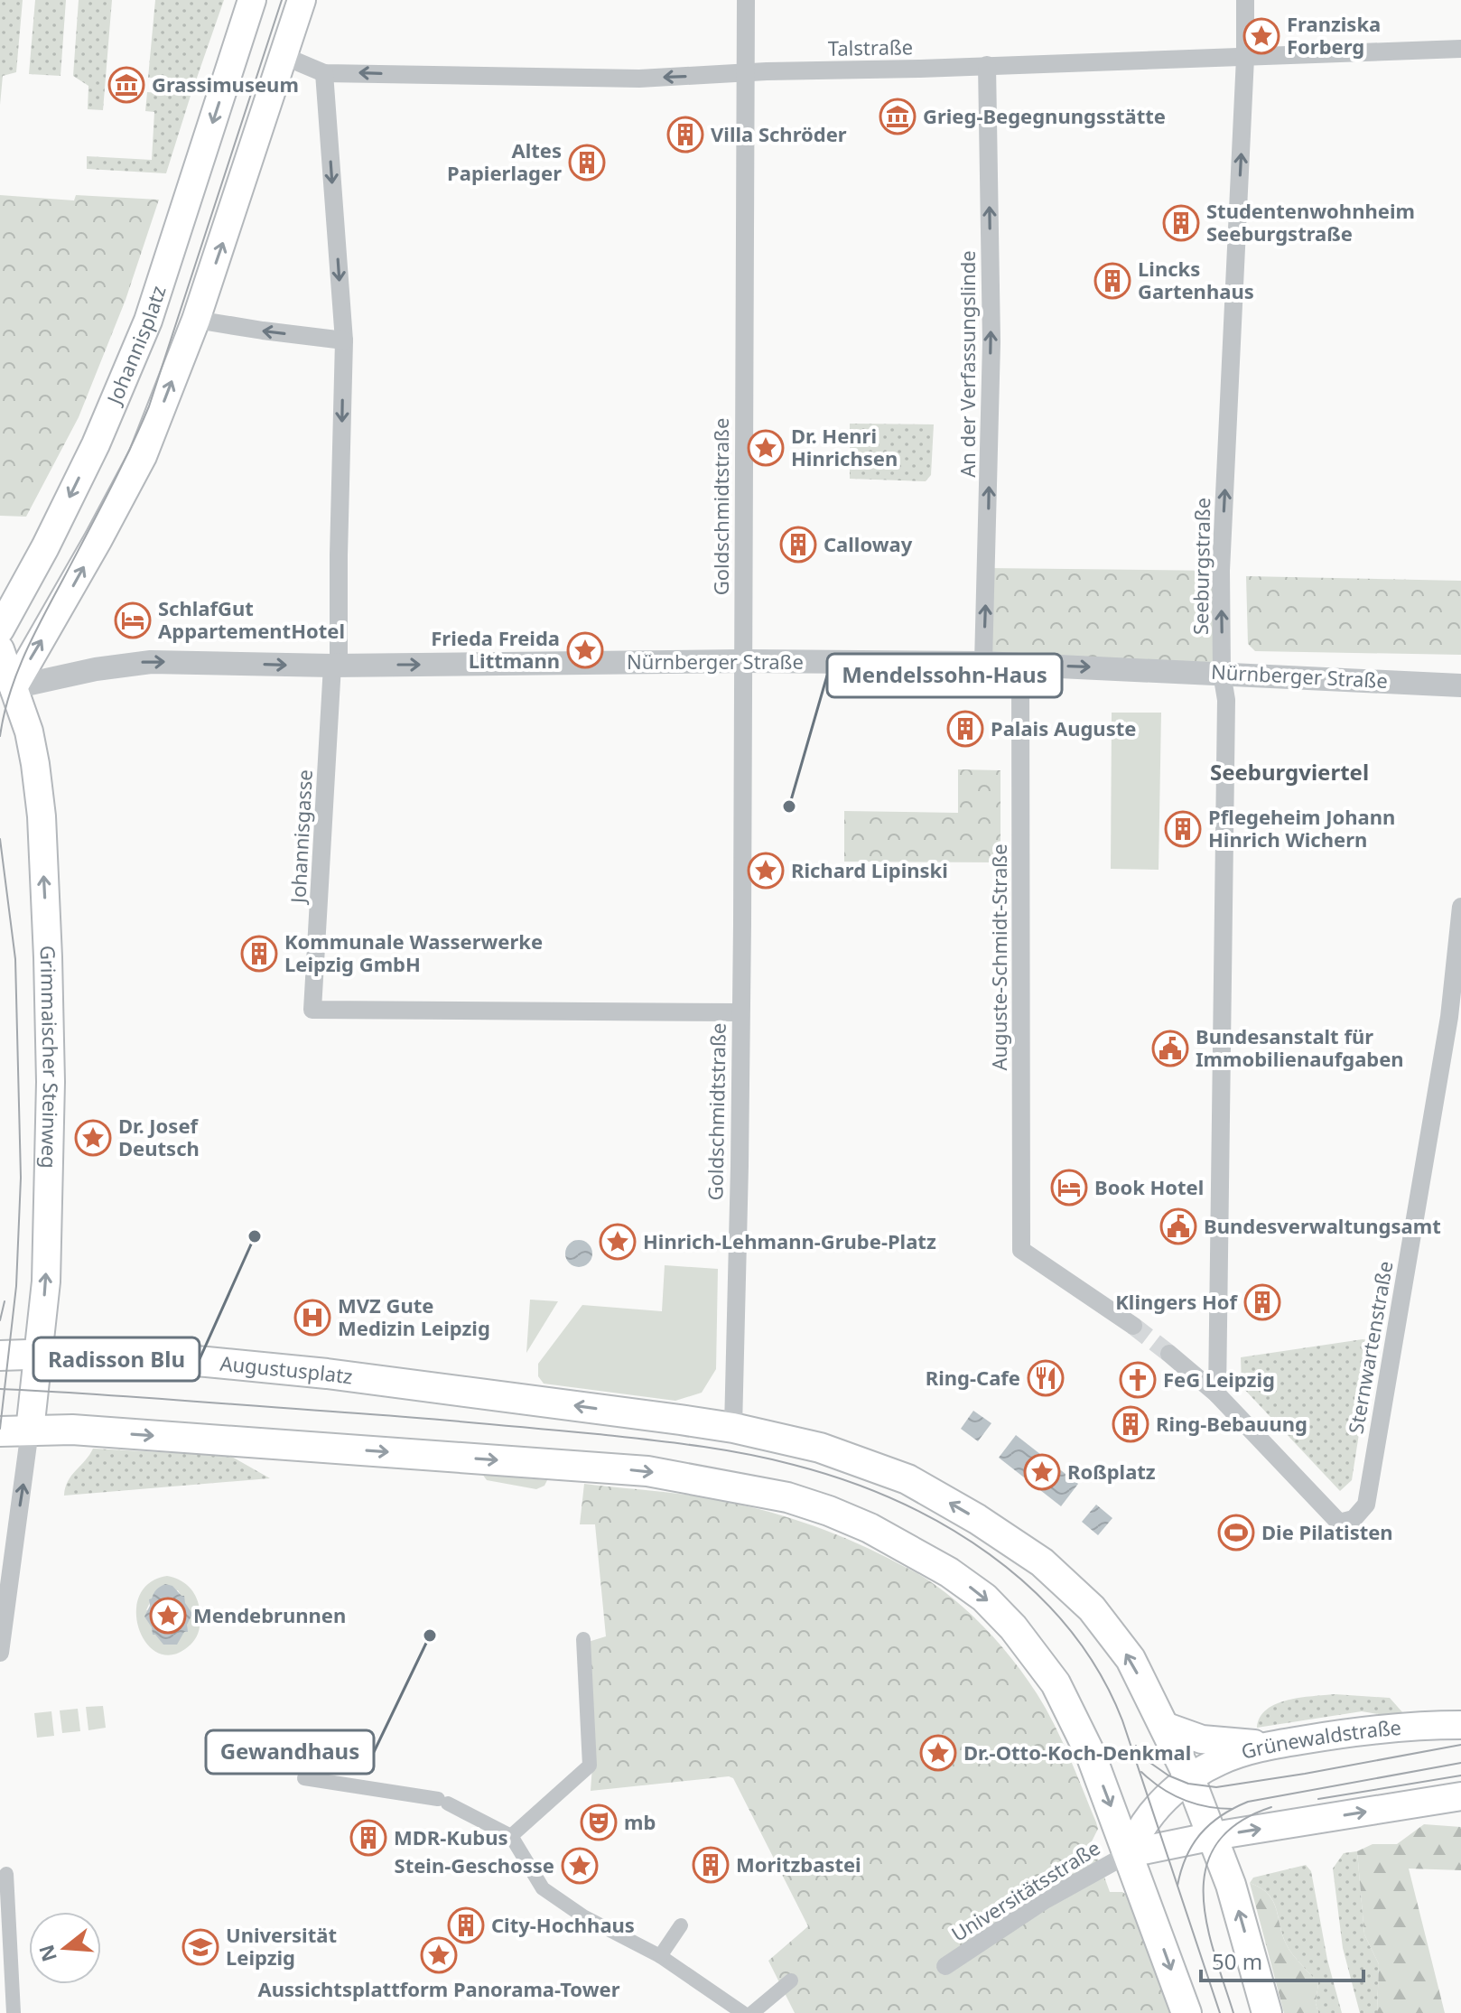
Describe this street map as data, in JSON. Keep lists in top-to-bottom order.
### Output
{
  "streets": {
    "main road": [
      "Johannisplatz",
      "Grimmaischer Steinweg",
      "Augustusplatz",
      "Grünewaldstraße"
    ],
    "street": [
      "Talstraße",
      "An der Verfassungslinde",
      "Goldschmidtstraße",
      "Seeburgstraße",
      "Nürnberger Straße",
      "Johannisgasse",
      "Auguste-Schmidt-Straße",
      "Sternwartenstraße",
      "Universitätsstraße"
    ]
  },
  "crossings": [
    ["Talstraße", "An der Verfassungslinde"],
    ["Talstraße", "Goldschmidtstraße"],
    ["Talstraße", "Seeburgstraße"],
    ["An der Verfassungslinde", "Nürnberger Straße"],
    ["Goldschmidtstraße", "Nürnberger Straße"],
    ["Goldschmidtstraße", "Johannisgasse"],
    ["Goldschmidtstraße", "Augustusplatz"],
    ["Seeburgstraße", "Nürnberger Straße"],
    ["Seeburgstraße", "Sternwartenstraße"],
    ["Nürnberger Straße", "Johannisgasse"],
    ["Nürnberger Straße", "Auguste-Schmidt-Straße"],
    ["Nürnberger Straße", "Grimmaischer Steinweg"],
    ["Grimmaischer Steinweg", "Augustusplatz"]
  ],
  "one_way": [
    "Talstraße",
    "An der Verfassungslinde",
    "Seeburgstraße",
    "Nürnberger Straße",
    "Johannisgasse",
    "Grimmaischer Steinweg",
    "Augustusplatz"
  ],
  "districts": ["Seeburgviertel"],
  "places": {
    "place": [
      "Franziska Forberg",
      "Dr. Henri Hinrichsen",
      "Frieda Freida Littmann",
      "Richard Lipinski",
      "Dr. Josef Deutsch",
      "Hinrich-Lehmann-Grube-Platz",
      "Roßplatz",
      "Mendebrunnen",
      "Dr.-Otto-Koch-Denkmal",
      "Stein-Geschosse",
      "Aussichtsplattform Panorama-Tower"
    ],
    "museum": ["Grassimuseum", "Grieg-Begegnungsstätte"],
    "building": [
      "Villa Schröder",
      "Altes Papierlager",
      "Studentenwohnheim Seeburgstraße",
      "Lincks Gartenhaus",
      "Calloway",
      "Palais Auguste",
      "Pflegeheim Johann Hinrich Wichern",
      "Kommunale Wasserwerke Leipzig GmbH",
      "Klingers Hof",
      "Ring-Bebauung",
      "MDR-Kubus",
      "Moritzbastei",
      "City-Hochhaus"
    ],
    "hotel": ["SchlafGut AppartementHotel", "Book Hotel"],
    "other": ["Mendelssohn-Haus", "Radisson Blu", "Gewandhaus"],
    "public building": ["Bundesanstalt für Immobilienaufgaben", "Bundesverwaltungsamt"],
    "hospital": ["MVZ Gute Medizin Leipzig"],
    "restaurant": ["Ring-Cafe"],
    "church": ["FeG Leipzig"],
    "sports": ["Die Pilatisten"],
    "theatre": ["mb"],
    "school or university": ["Universität Leipzig"]
  },
  "scale_bar": "50 m",
  "north": "left"
}
